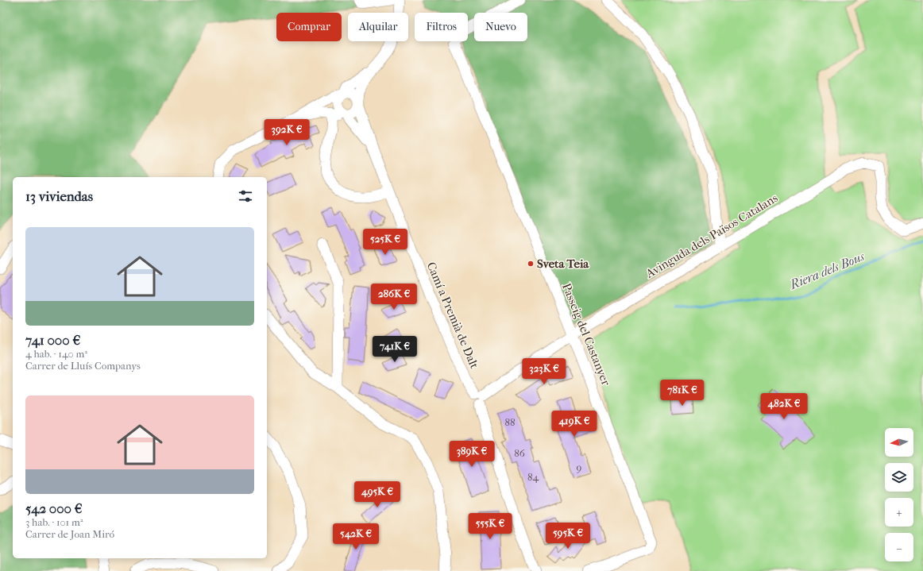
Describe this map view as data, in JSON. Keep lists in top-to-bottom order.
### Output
{
  "streets": {
    "street": ["Avinguda dels Països Catalans", "Camí a Premià de Dalt", "Passeig del Castanyer"]
  },
  "crossings": [
    ["Avinguda dels Països Catalans", "Camí a Premià de Dalt"],
    ["Avinguda dels Països Catalans", "Passeig del Castanyer"]
  ],
  "water": ["Riera dels Bous"],
  "places": ["Sveta Teia"],
  "house_numbers": [
    "88",
    "86",
    "9",
    "84"
  ],
  "north": "left",
  "page": {
    "chip": [
      "Comprar",
      "Alquilar",
      "Filtros",
      "Nuevo"
    ],
    "price": [
      "392K €",
      "525K €",
      "286K €",
      "741K €",
      "323K €",
      "781K €",
      "482K €",
      "419K €",
      "389K €",
      "495K €",
      "555K €",
      "595K €",
      "542K €"
    ],
    "heading": "13 viviendas",
    "list": [
      {
        "name": "741 000 €",
        "note": "4 hab. · 140 m² · Carrer de Lluís Companys"
      },
      {
        "name": "542 000 €",
        "note": "3 hab. · 101 m² · Carrer de Joan Miró"
      }
    ],
    "map_buttons": ["+", "−"]
  }
}
